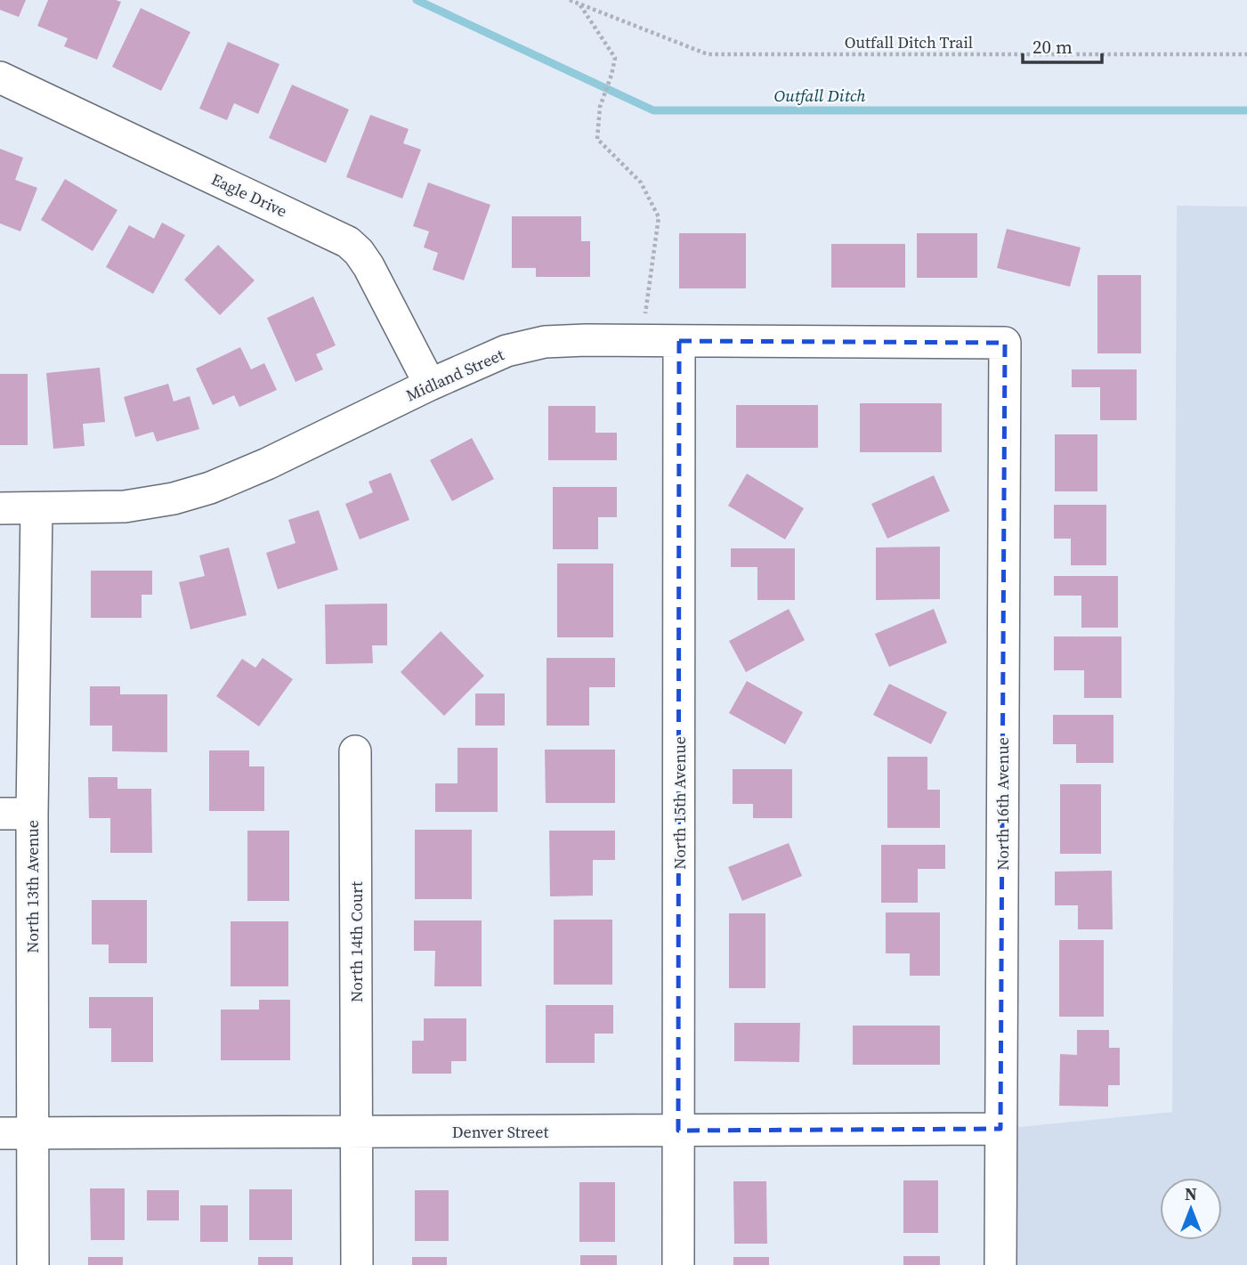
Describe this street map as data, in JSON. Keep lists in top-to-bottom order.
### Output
{
  "streets": {
    "street": [
      "Eagle Drive",
      "Midland Street",
      "North 15th Avenue",
      "North 16th Avenue",
      "North 13th Avenue",
      "North 14th Court",
      "Denver Street"
    ],
    "path": ["Outfall Ditch Trail"]
  },
  "crossings": [
    ["Eagle Drive", "Midland Street"],
    ["Midland Street", "North 15th Avenue"],
    ["Midland Street", "North 16th Avenue"],
    ["Midland Street", "North 13th Avenue"],
    ["North 15th Avenue", "Denver Street"],
    ["North 16th Avenue", "Denver Street"],
    ["North 13th Avenue", "Denver Street"],
    ["North 14th Court", "Denver Street"]
  ],
  "water": ["Outfall Ditch"],
  "scale_bar": "20 m",
  "north": "top"
}
